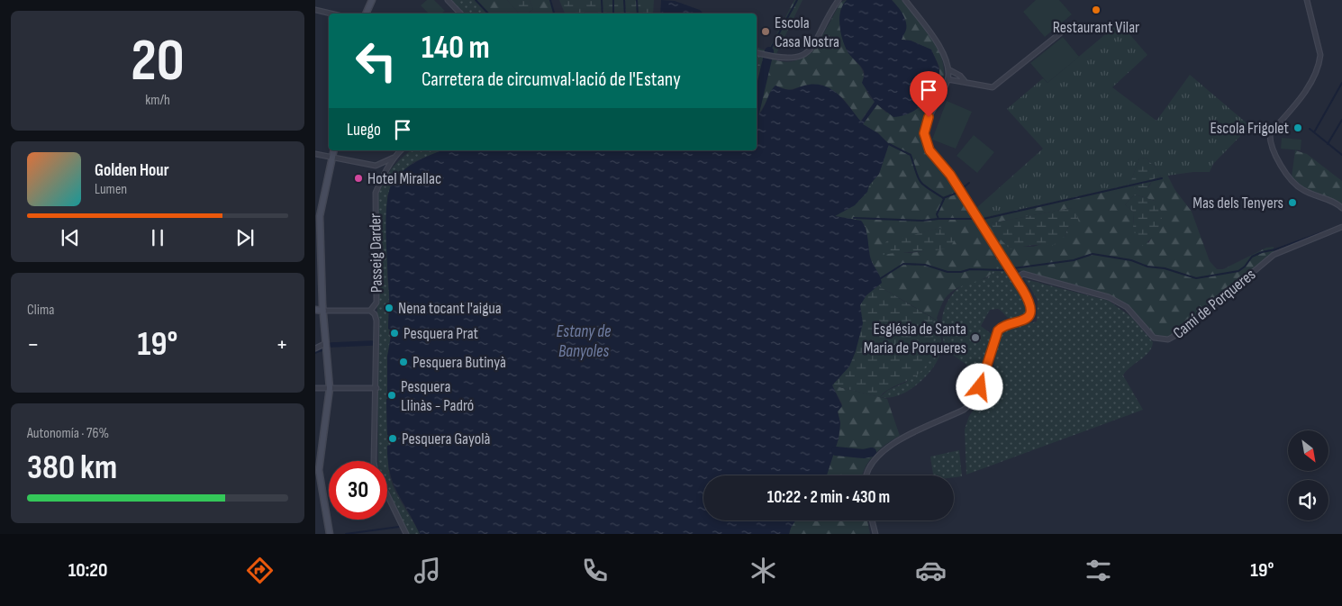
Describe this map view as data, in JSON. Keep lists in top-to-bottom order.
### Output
{
  "streets": {
    "street": ["Passeig Darder", "Camí de Porqueres"]
  },
  "water": ["Estany de Banyoles"],
  "places": [
    "Restaurant Vilar",
    "Escola Casa Nostra",
    "Escola Frigolet",
    "Hotel Mirallac",
    "Mas dels Tenyers",
    "Nena tocant l'aigua",
    "Pesquera Prat",
    "Església de Santa Maria de Porqueres",
    "Pesquera Butinyà",
    "Pesquera Llinàs - Padró",
    "Pesquera Gayolà"
  ],
  "north": "bottom right",
  "page": {
    "tile": [
      ["20", "km/h"],
      "Clima",
      ["Autonomía · 76%", "380 km"]
    ],
    "turn": ["140 m", "Carretera de circumval·lació de l'Estany"],
    "then": "Luego",
    "song": ["Golden Hour", "Lumen"],
    "heat": ["−", "19°", "+"],
    "limit": "30",
    "trip": "10:22 · 2 min · 430 m",
    "tabs": ["10:20", "19°"]
  }
}
